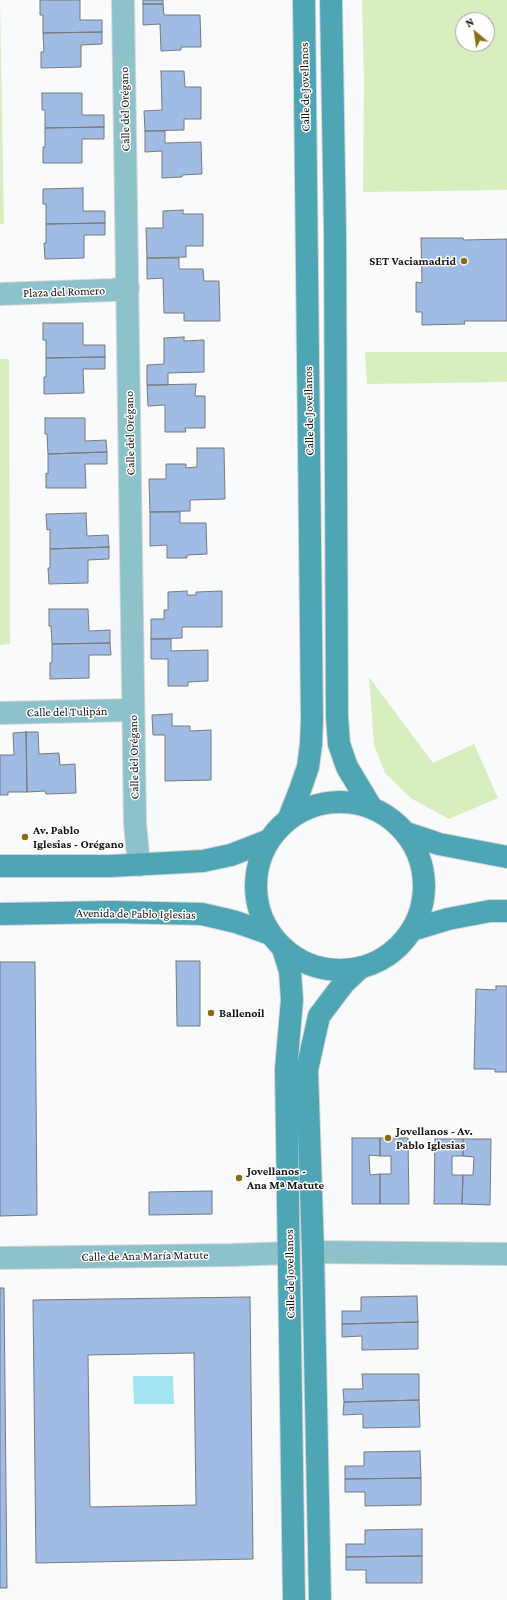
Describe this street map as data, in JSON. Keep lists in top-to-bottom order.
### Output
{
  "streets": {
    "street": [
      "Calle de Jovellanos",
      "Calle del Orégano",
      "Plaza del Romero",
      "Calle del Tulipán",
      "Avenida de Pablo Iglesias",
      "Calle de Ana María Matute"
    ]
  },
  "crossings": [
    ["Calle de Jovellanos", "Avenida de Pablo Iglesias"],
    ["Calle de Jovellanos", "Calle de Ana María Matute"],
    ["Calle del Orégano", "Plaza del Romero"],
    ["Calle del Orégano", "Calle del Tulipán"]
  ],
  "places": [
    "SET Vaciamadrid",
    "Av. Pablo Iglesias - Orégano",
    "Ballenoil",
    "Jovellanos - Av. Pablo Iglesias",
    "Jovellanos - Ana Mª Matute"
  ],
  "north": "top left"
}
